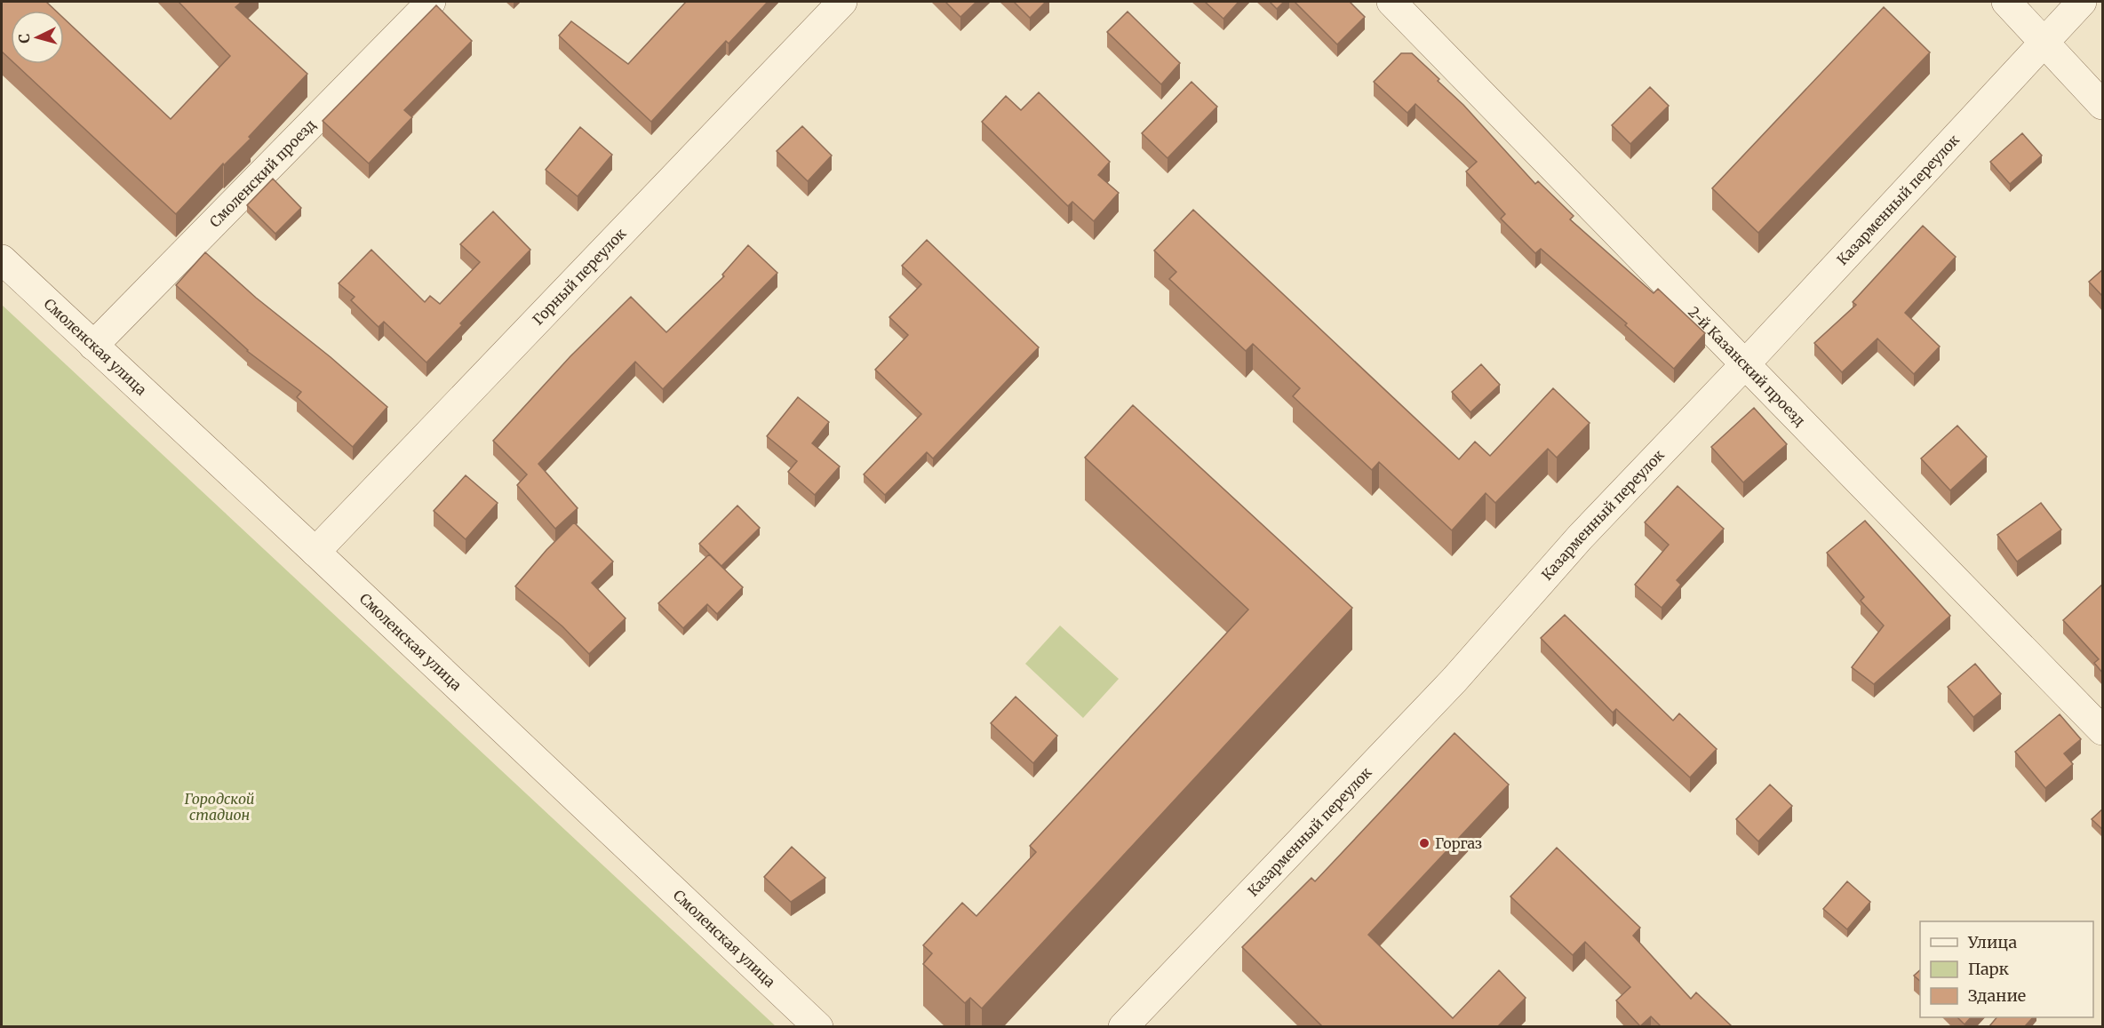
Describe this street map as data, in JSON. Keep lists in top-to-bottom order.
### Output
{
  "streets": {
    "street": [
      "Смоленский проезд",
      "Казарменный переулок",
      "Горный переулок",
      "Смоленская улица",
      "2-й Казанский проезд"
    ]
  },
  "crossings": [
    ["Смоленский проезд", "Смоленская улица"],
    ["Казарменный переулок", "2-й Казанский проезд"],
    ["Горный переулок", "Смоленская улица"]
  ],
  "parks": ["Городской стадион"],
  "places": ["Горгаз"],
  "legend": ["Улица", "Парк", "Здание"],
  "north": "left"
}
